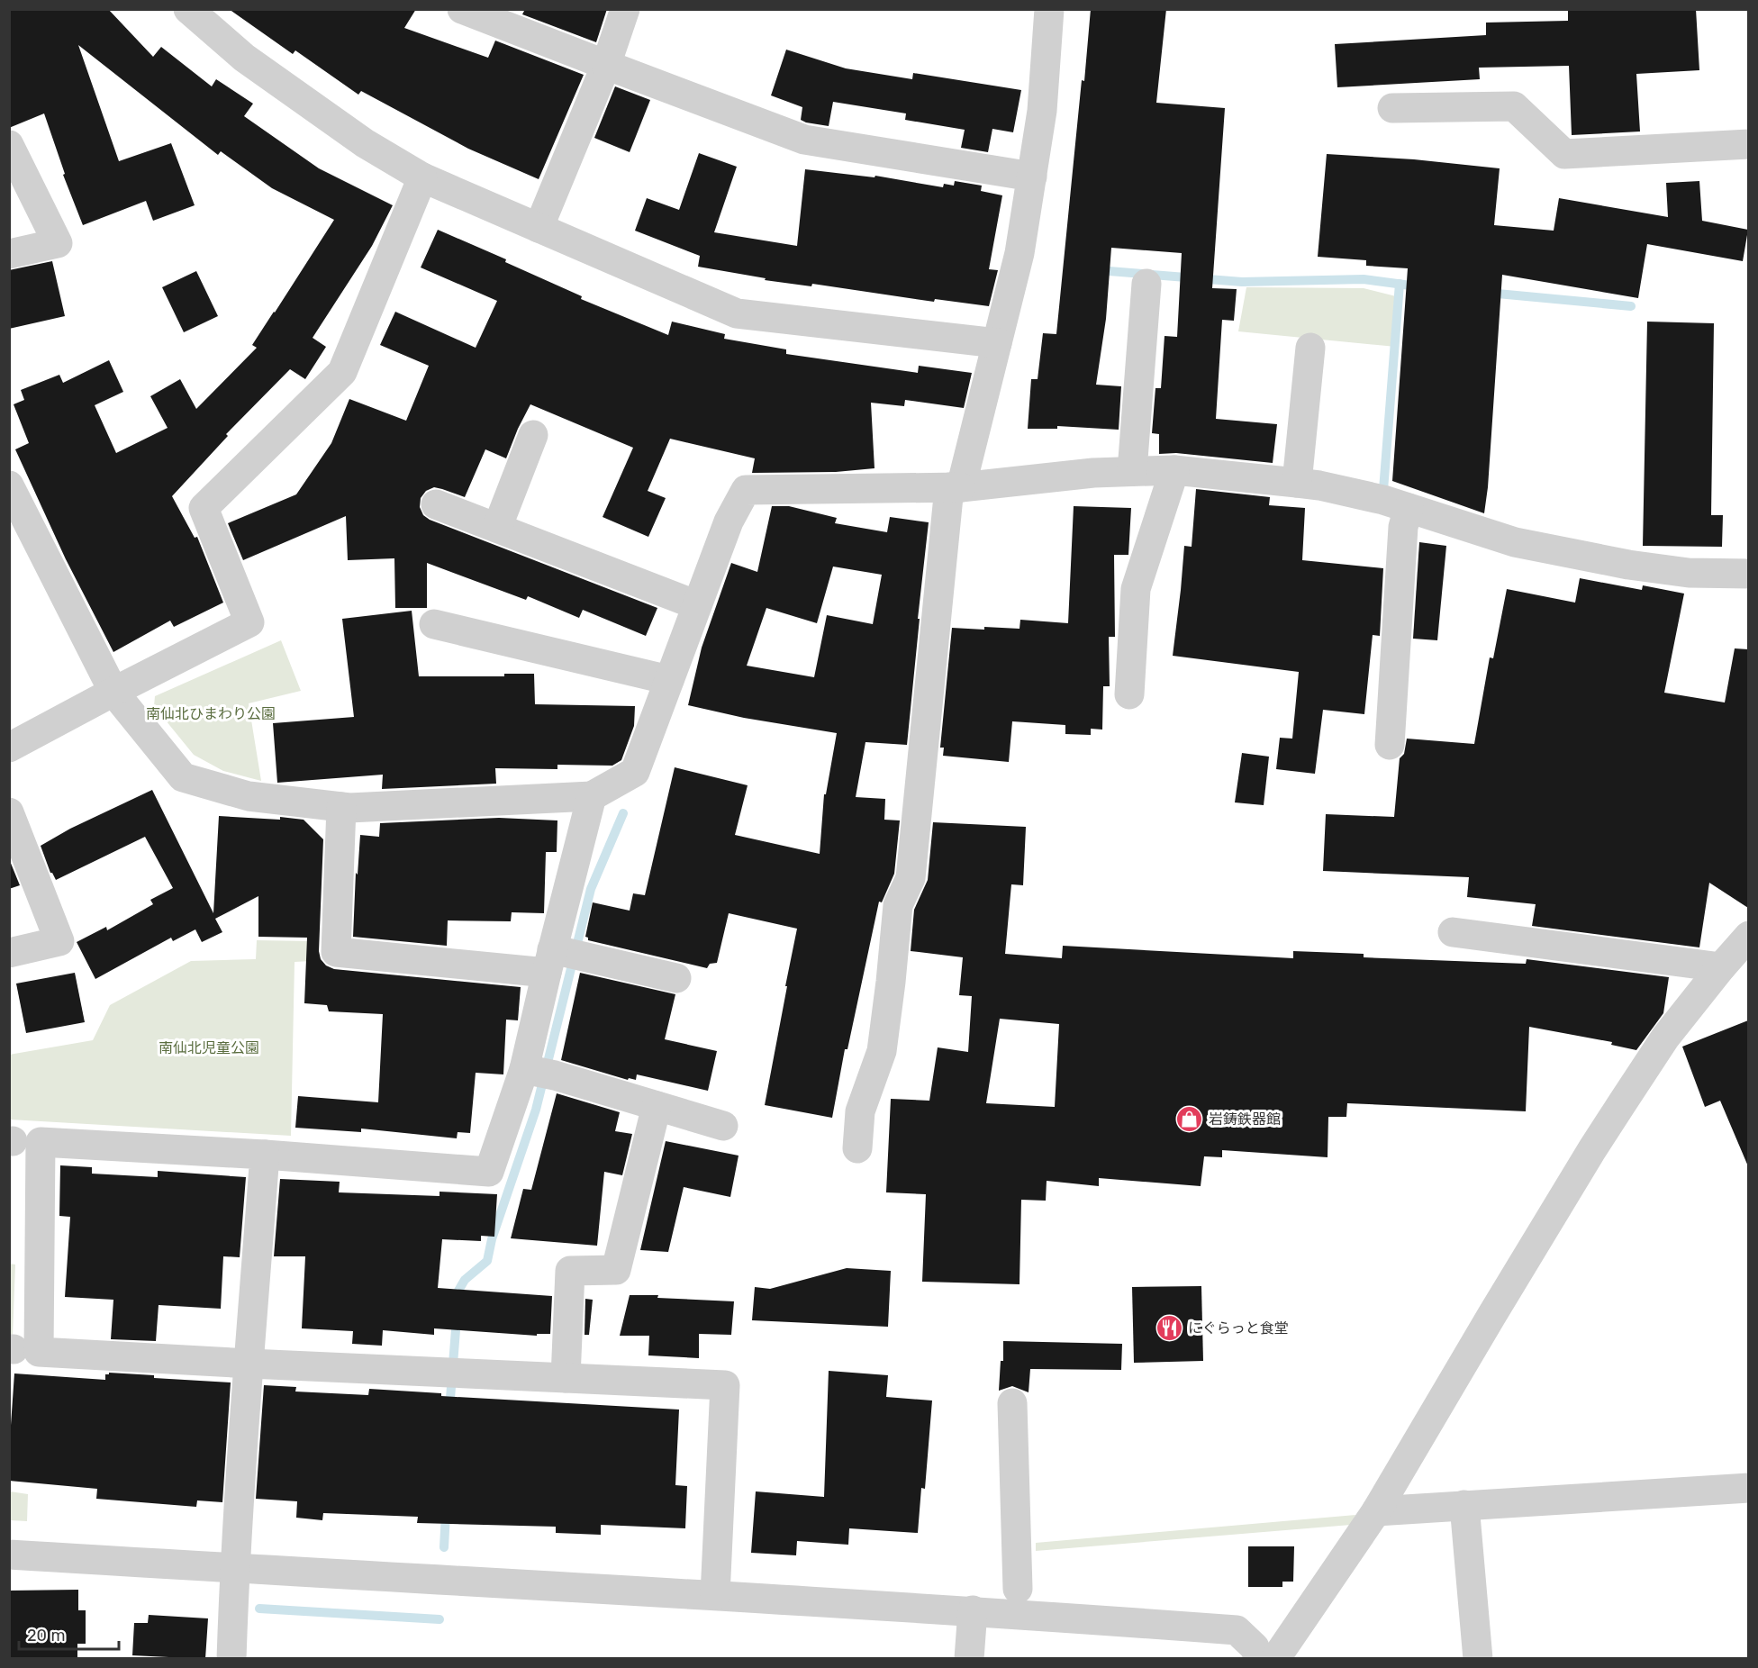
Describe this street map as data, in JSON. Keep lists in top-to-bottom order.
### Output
{
  "parks": ["南仙北ひまわり公園", "南仙北児童公園"],
  "places": {
    "shop": ["岩鋳鉄器館"],
    "restaurant": ["にぐらっと食堂"]
  },
  "scale_bar": "20 m"
}
